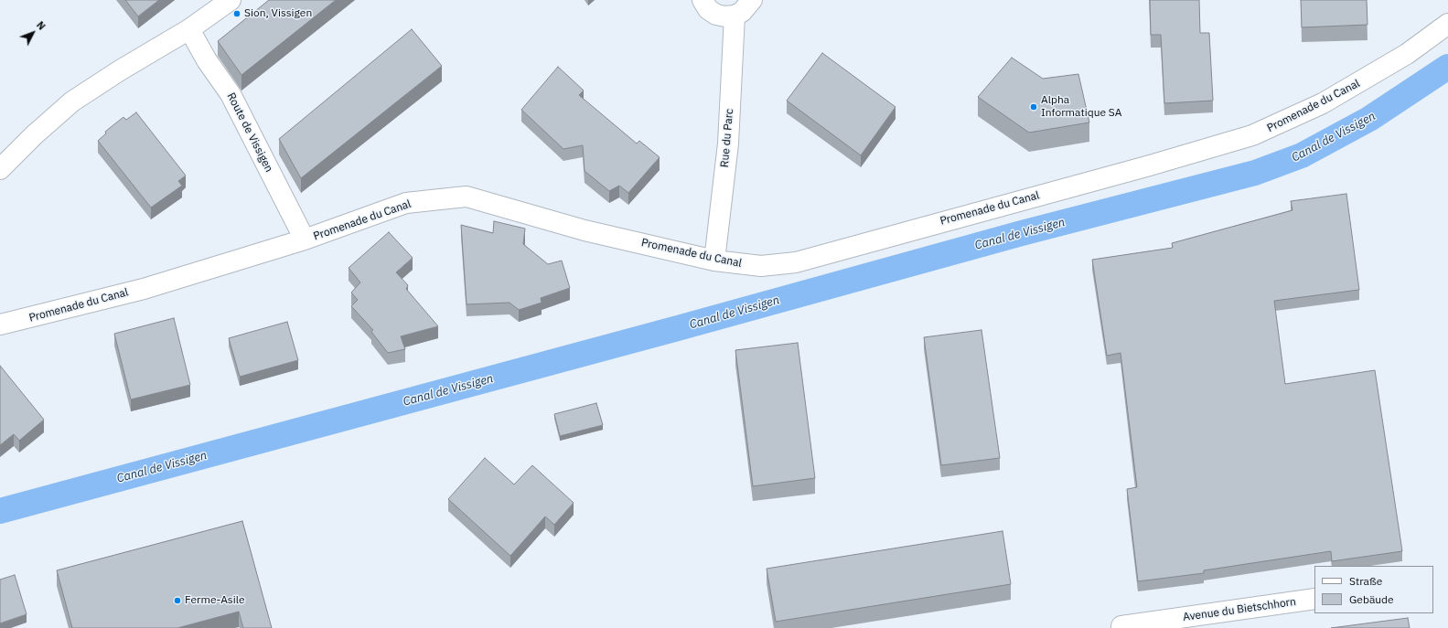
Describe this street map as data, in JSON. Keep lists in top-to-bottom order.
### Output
{
  "streets": {
    "street": [
      "Promenade du Canal",
      "Route de Vissigen",
      "Rue du Parc",
      "Avenue du Bietschhorn"
    ]
  },
  "crossings": [
    ["Promenade du Canal", "Route de Vissigen"],
    ["Promenade du Canal", "Rue du Parc"]
  ],
  "water": ["Canal de Vissigen"],
  "places": ["Sion, Vissigen", "Alpha Informatique SA", "Ferme-Asile"],
  "legend": ["Straße", "Gebäude"],
  "north": "top right"
}
